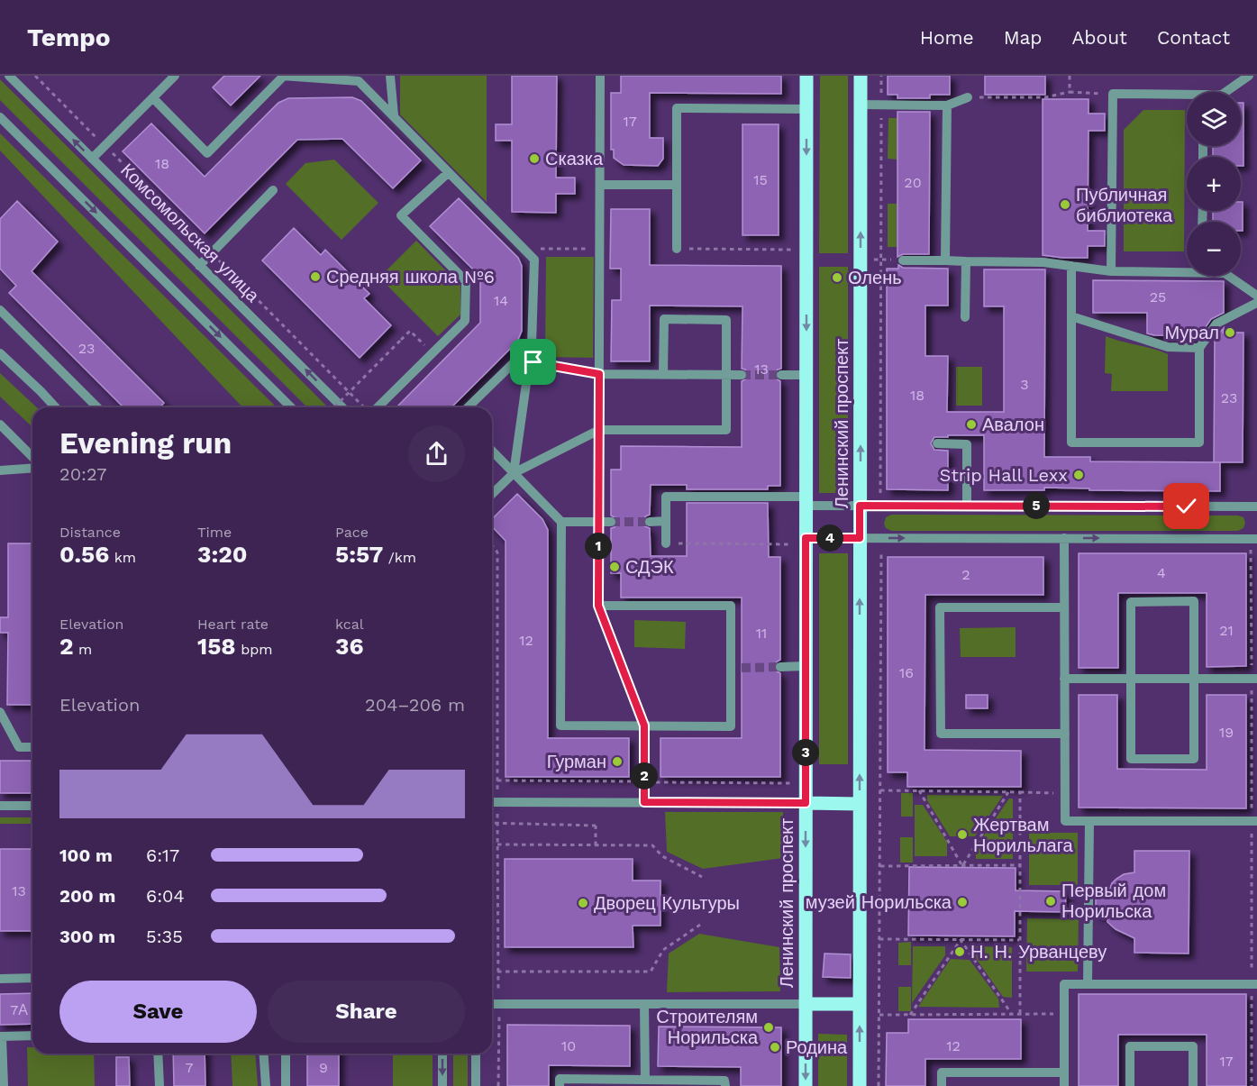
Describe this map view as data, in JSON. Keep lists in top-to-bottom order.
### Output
{
  "streets": {
    "main road": ["Ленинский проспект"],
    "street": ["Комсомольская улица"]
  },
  "places": [
    "Сказка",
    "Публичная библиотека",
    "Средняя школа №6",
    "Олень",
    "Мурал",
    "Авалон",
    "Strip Hall Lexx",
    "СДЭК",
    "Гурман",
    "Жертвам Норильлага",
    "Первый дом Норильска",
    "музей Норильска",
    "Дворец Культуры",
    "Н. Н. Урванцеву",
    "Строителям Норильска",
    "Родина"
  ],
  "house_numbers": [
    "17",
    "18",
    "15",
    "20",
    "25",
    "14",
    "23",
    "13",
    "3",
    "18",
    "23",
    "4",
    "2",
    "21",
    "11",
    "12",
    "16",
    "19",
    "13",
    "7А",
    "10",
    "12",
    "17",
    "7",
    "9"
  ],
  "page": {
    "header": "Tempo",
    "nav": [
      "Home",
      "Map",
      "About",
      "Contact"
    ],
    "map_buttons": ["+", "−"],
    "heading": ["Evening run", "20:27"],
    "pins": [
      "5",
      "4",
      "1",
      "3",
      "2"
    ],
    "stats": [
      ["Distance", "0.56 km"],
      ["Time", "3:20"],
      ["Pace", "5:57 /km"],
      ["Elevation", "2 m"],
      ["Heart rate", "158 bpm"],
      ["kcal", "36"]
    ],
    "chart": ["Elevation", "204–206 m"],
    "list": [
      {
        "name": "100 m",
        "note": "6:17"
      },
      {
        "name": "200 m",
        "note": "6:04"
      },
      {
        "name": "300 m",
        "note": "5:35"
      }
    ],
    "buttons": ["Save", "Share"]
  }
}
